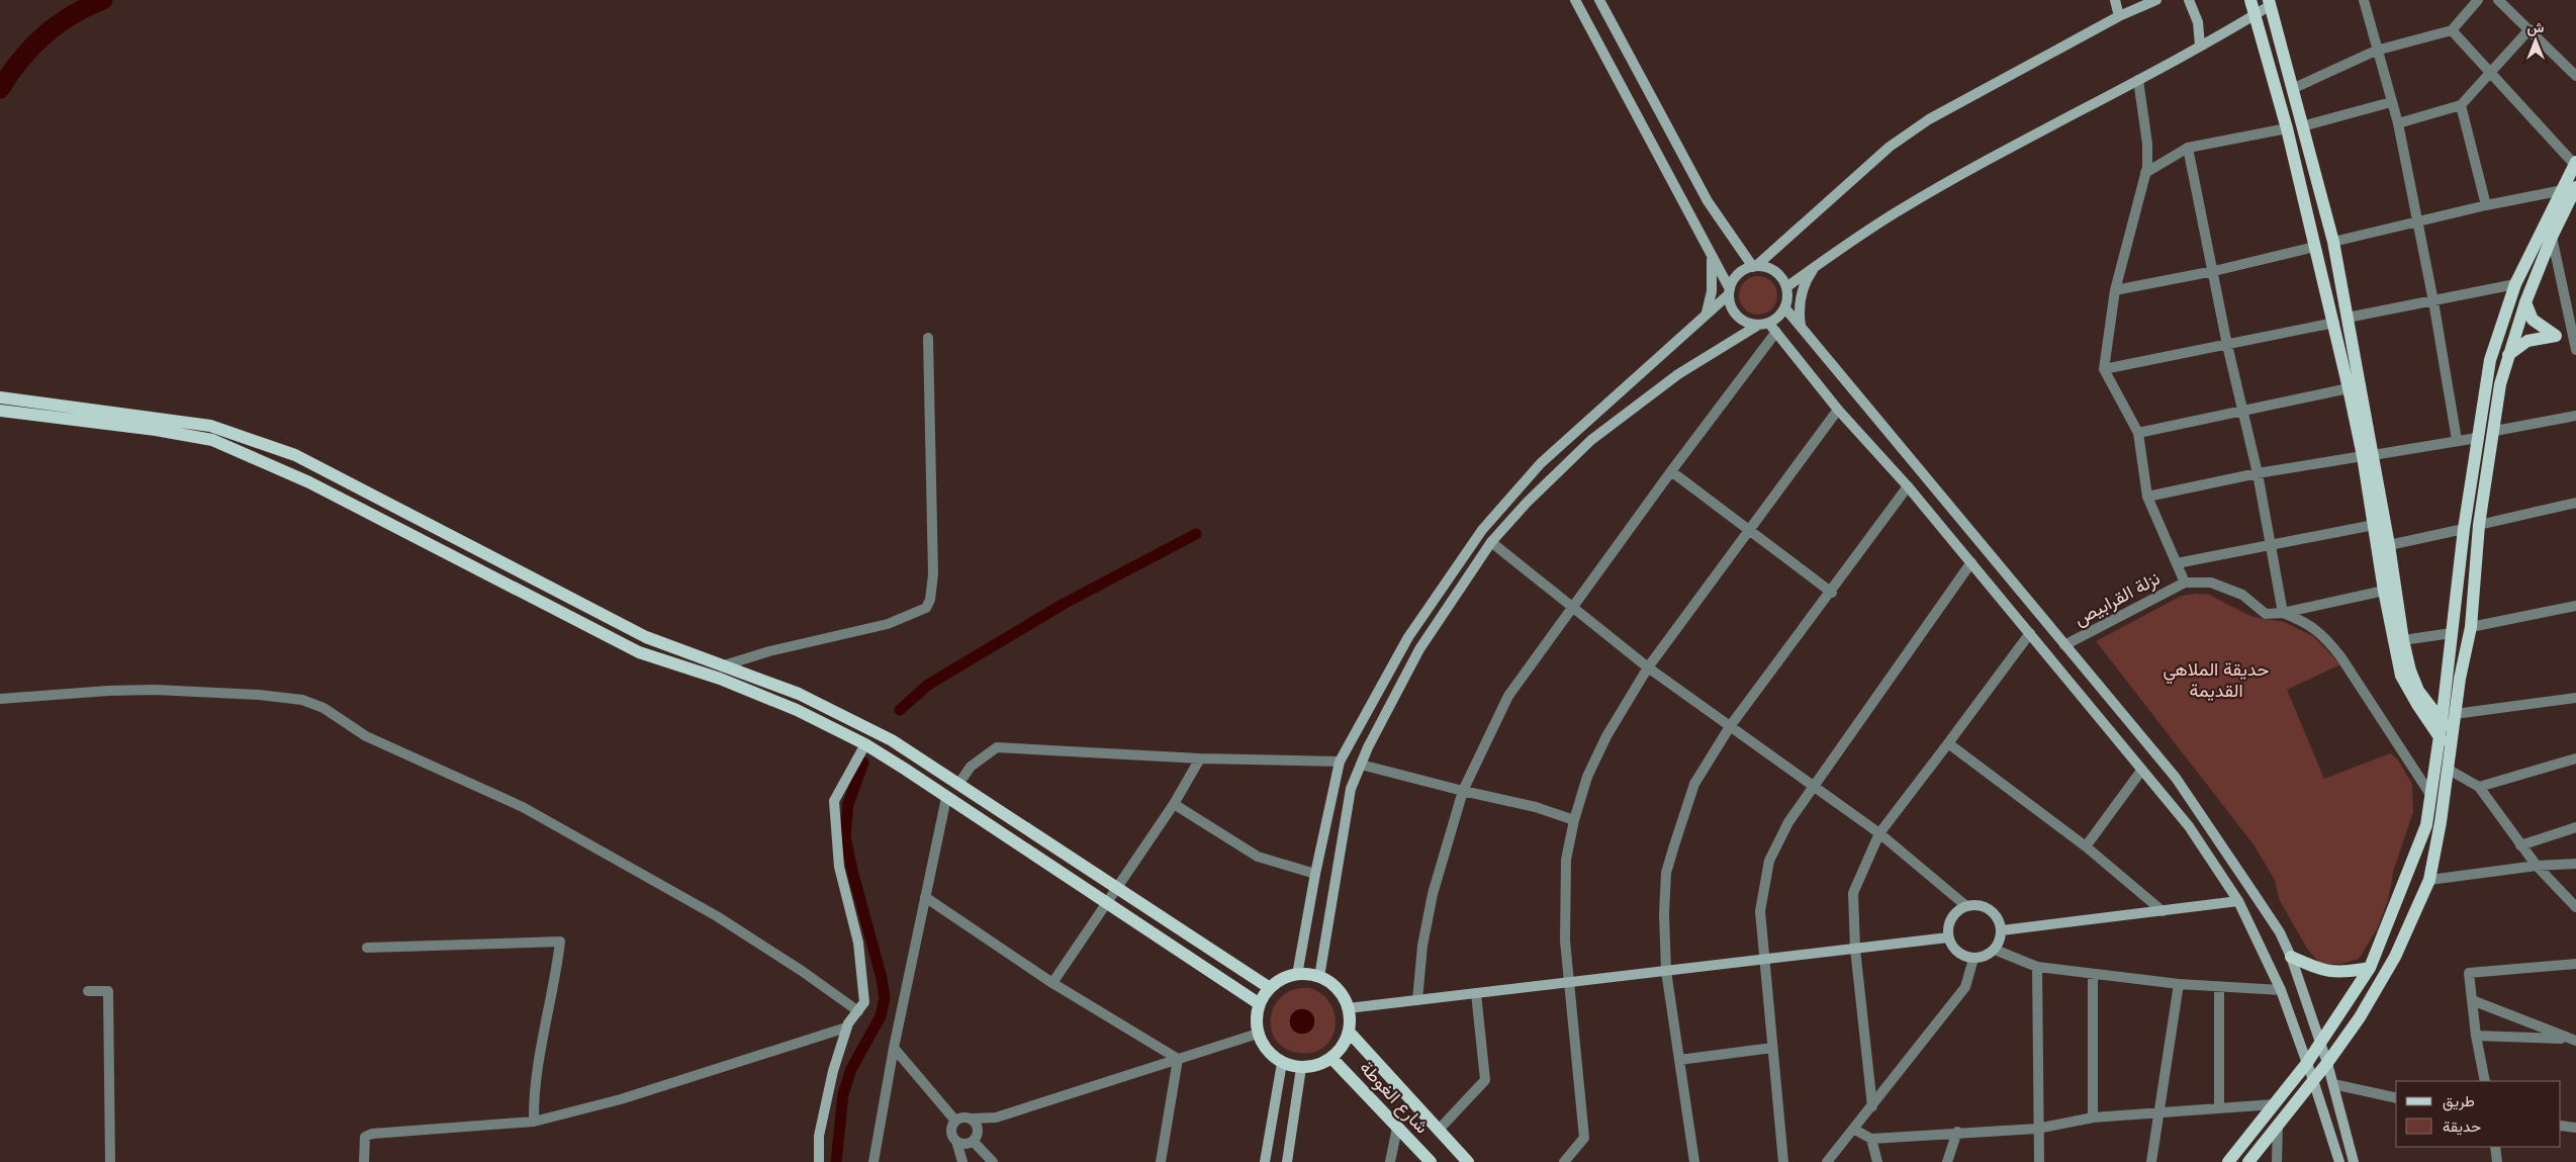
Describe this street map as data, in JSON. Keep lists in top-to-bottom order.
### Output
{
  "streets": {
    "main road": ["شارع الغوطة"],
    "street": ["نزلة القرابيص"]
  },
  "parks": ["حديقة الملاهي القديمة"],
  "legend": ["طريق", "حديقة"],
  "north": "top"
}
